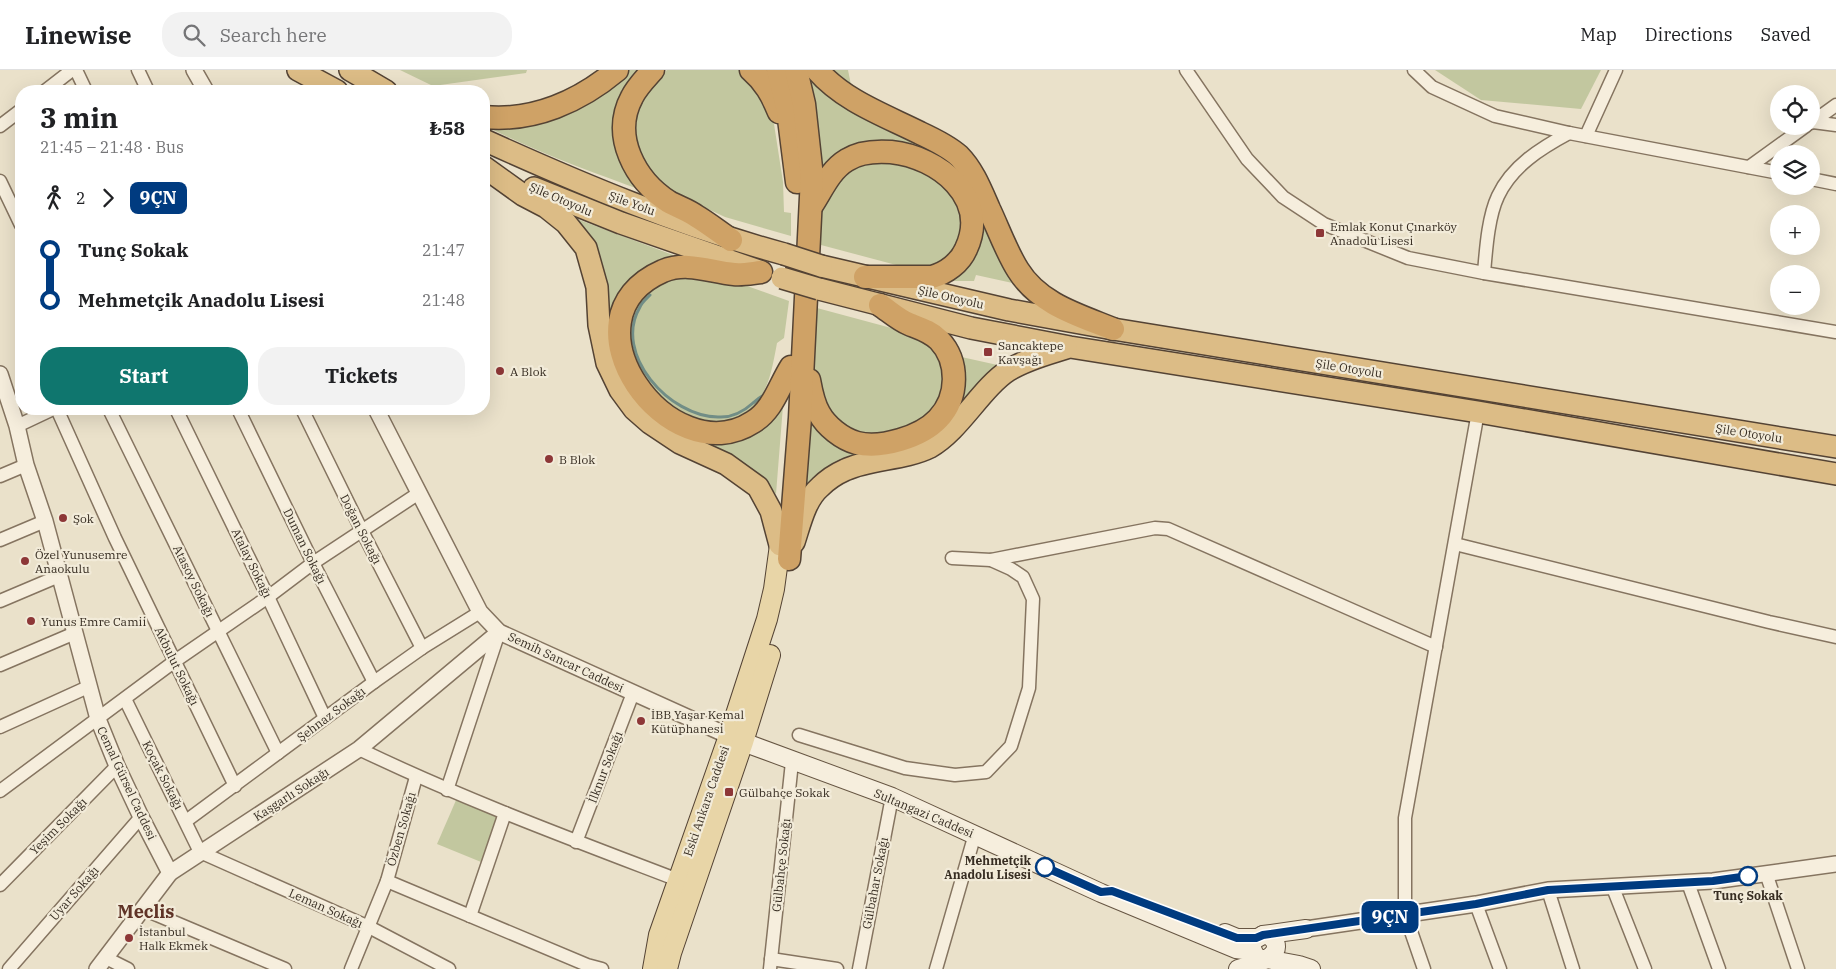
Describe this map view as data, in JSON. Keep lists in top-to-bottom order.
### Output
{
  "streets": {
    "highway": ["Şile Otoyolu", "Şile Yolu"],
    "main road": ["Eski Ankara Caddesi", "Sultangazi Caddesi"],
    "street": [
      "Doğan Sokağı",
      "Duman Sokağı",
      "Atalay Sokağı",
      "Atasoy Sokağı",
      "Semih Sancar Caddesi",
      "Akbulut Sokağı",
      "Şehnaz Sokağı",
      "İlknur Sokağı",
      "Koçak Sokağı",
      "Cemal Gürsel Caddesi",
      "Kaşgarlı Sokağı",
      "Yeşim Sokağı",
      "Özben Sokağı",
      "Gülbahçe Sokağı",
      "Gülbahar Sokağı",
      "Uyar Sokağı",
      "Leman Sokağı"
    ]
  },
  "crossings": [
    ["Şile Otoyolu", "Şile Yolu"],
    ["Doğan Sokağı", "Şehnaz Sokağı"],
    ["Duman Sokağı", "Şehnaz Sokağı"],
    ["Atalay Sokağı", "Şehnaz Sokağı"],
    ["Atasoy Sokağı", "Şehnaz Sokağı"],
    ["Semih Sancar Caddesi", "Şehnaz Sokağı"],
    ["Semih Sancar Caddesi", "İlknur Sokağı"],
    ["Semih Sancar Caddesi", "Kaşgarlı Sokağı"],
    ["Semih Sancar Caddesi", "Eski Ankara Caddesi"],
    ["Semih Sancar Caddesi", "Sultangazi Caddesi"],
    ["Akbulut Sokağı", "Şehnaz Sokağı"],
    ["Şehnaz Sokağı", "Koçak Sokağı"],
    ["Koçak Sokağı", "Kaşgarlı Sokağı"],
    ["Koçak Sokağı", "Leman Sokağı"],
    ["Cemal Gürsel Caddesi", "Kaşgarlı Sokağı"],
    ["Cemal Gürsel Caddesi", "Yeşim Sokağı"],
    ["Cemal Gürsel Caddesi", "Uyar Sokağı"],
    ["Kaşgarlı Sokağı", "Leman Sokağı"],
    ["Eski Ankara Caddesi", "Sultangazi Caddesi"],
    ["Sultangazi Caddesi", "Gülbahçe Sokağı"],
    ["Sultangazi Caddesi", "Gülbahar Sokağı"],
    ["Özben Sokağı", "Leman Sokağı"]
  ],
  "districts": ["Meclis"],
  "places": {
    "transit": ["Emlak Konut Çınarköy Anadolu Lisesi", "Sancaktepe Kavşağı", "Gülbahçe Sokak"],
    "other": [
      "A Blok",
      "B Blok",
      "Şok",
      "Özel Yunusemre Anaokulu",
      "Yunus Emre Camii",
      "İBB Yaşar Kemal Kütüphanesi",
      "Mehmetçik Anadolu Lisesi",
      "Tunç Sokak",
      "İstanbul Halk Ekmek"
    ]
  },
  "lines": ["bus line 9ÇN"],
  "page": {
    "header": "Linewise",
    "search": "Search here",
    "nav": ["Map", "Directions", "Saved"],
    "on_map": "9ÇN",
    "map_buttons": ["+", "−"],
    "heading": ["3 min", "21:45 – 21:48 · Bus", "₺58"],
    "legs": ["2", "9ÇN"],
    "list": [
      {
        "name": "Tunç Sokak",
        "value": "21:47"
      },
      {
        "name": "Mehmetçik Anadolu Lisesi",
        "value": "21:48"
      }
    ],
    "buttons": ["Start", "Tickets"]
  }
}
